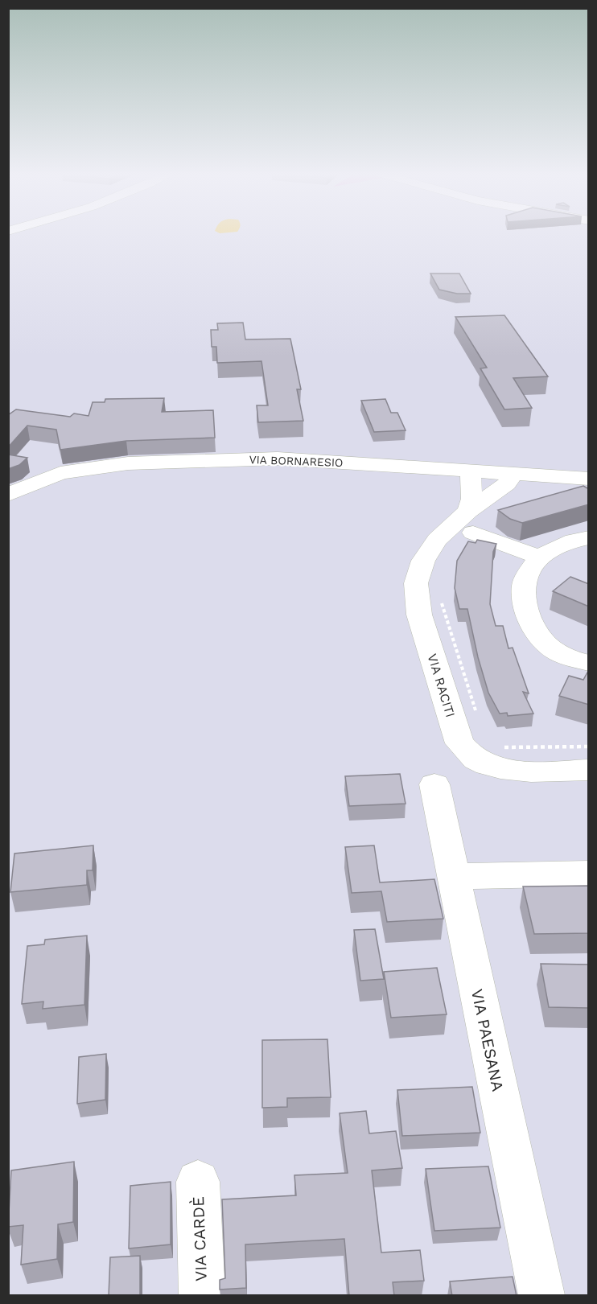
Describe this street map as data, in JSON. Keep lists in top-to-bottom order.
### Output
{
  "streets": {
    "street": [
      "VIA BORNARESIO",
      "VIA RACITI",
      "VIA PAESANA",
      "VIA CARDÈ"
    ]
  },
  "crossings": [
    ["VIA BORNARESIO", "VIA RACITI"]
  ]
}
